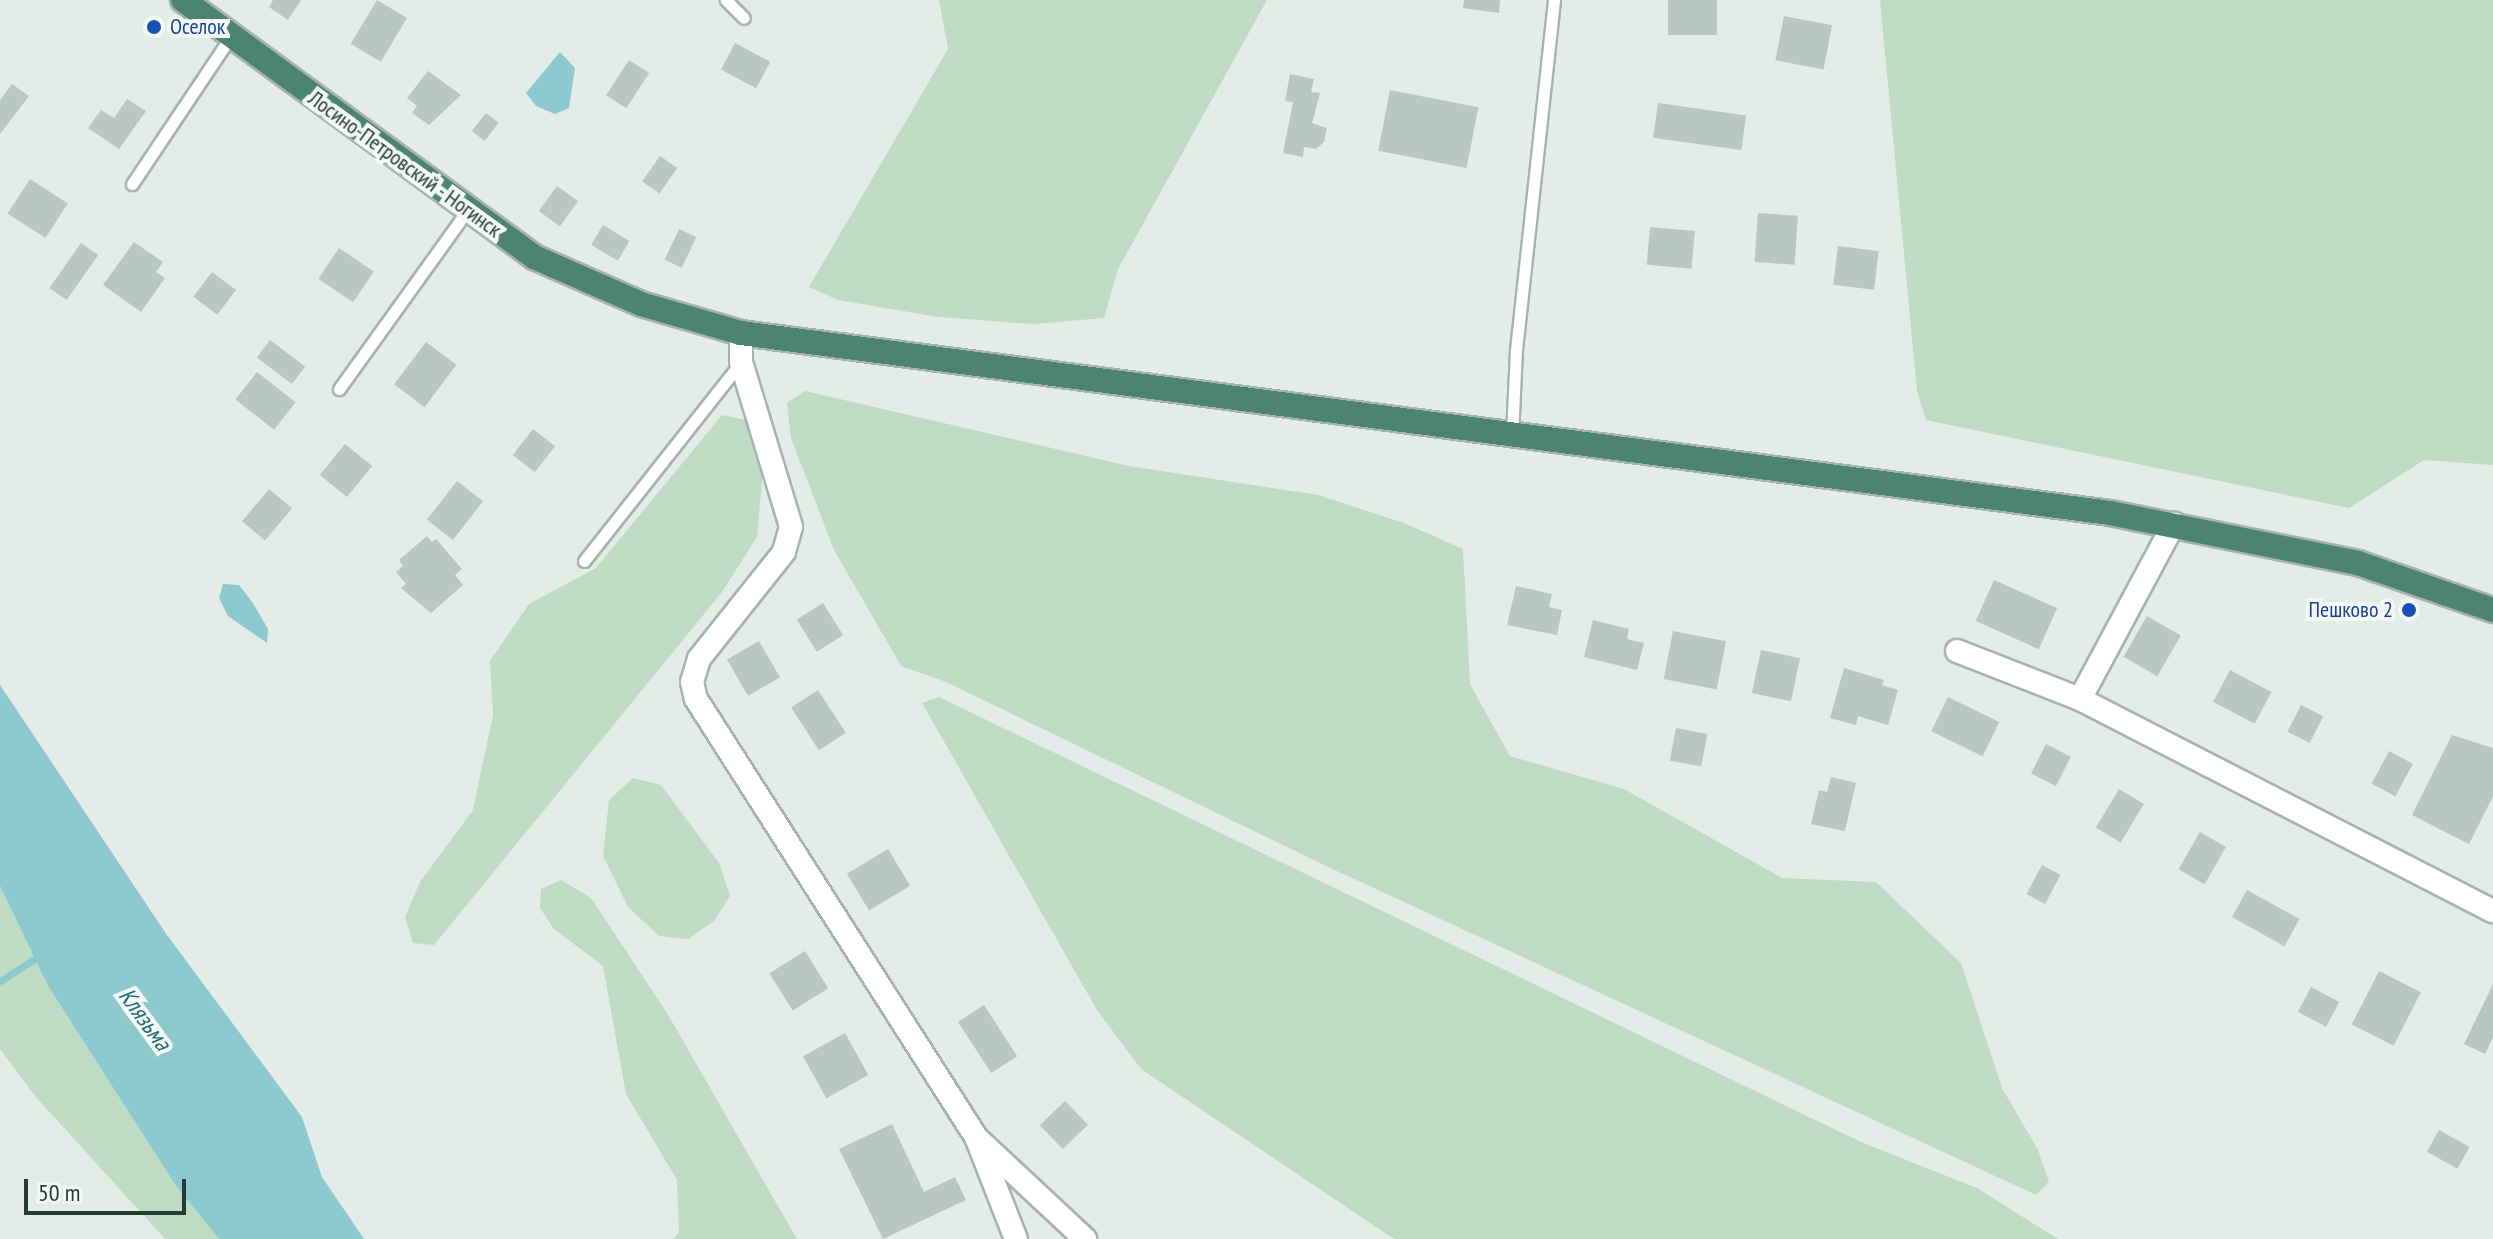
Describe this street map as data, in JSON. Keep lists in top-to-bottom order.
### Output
{
  "streets": {
    "highway": ["Лосино-Петровский - Ногинск"]
  },
  "water": ["Клязьма"],
  "places": ["Оселок", "Пешково 2"],
  "scale_bar": "50 m"
}
